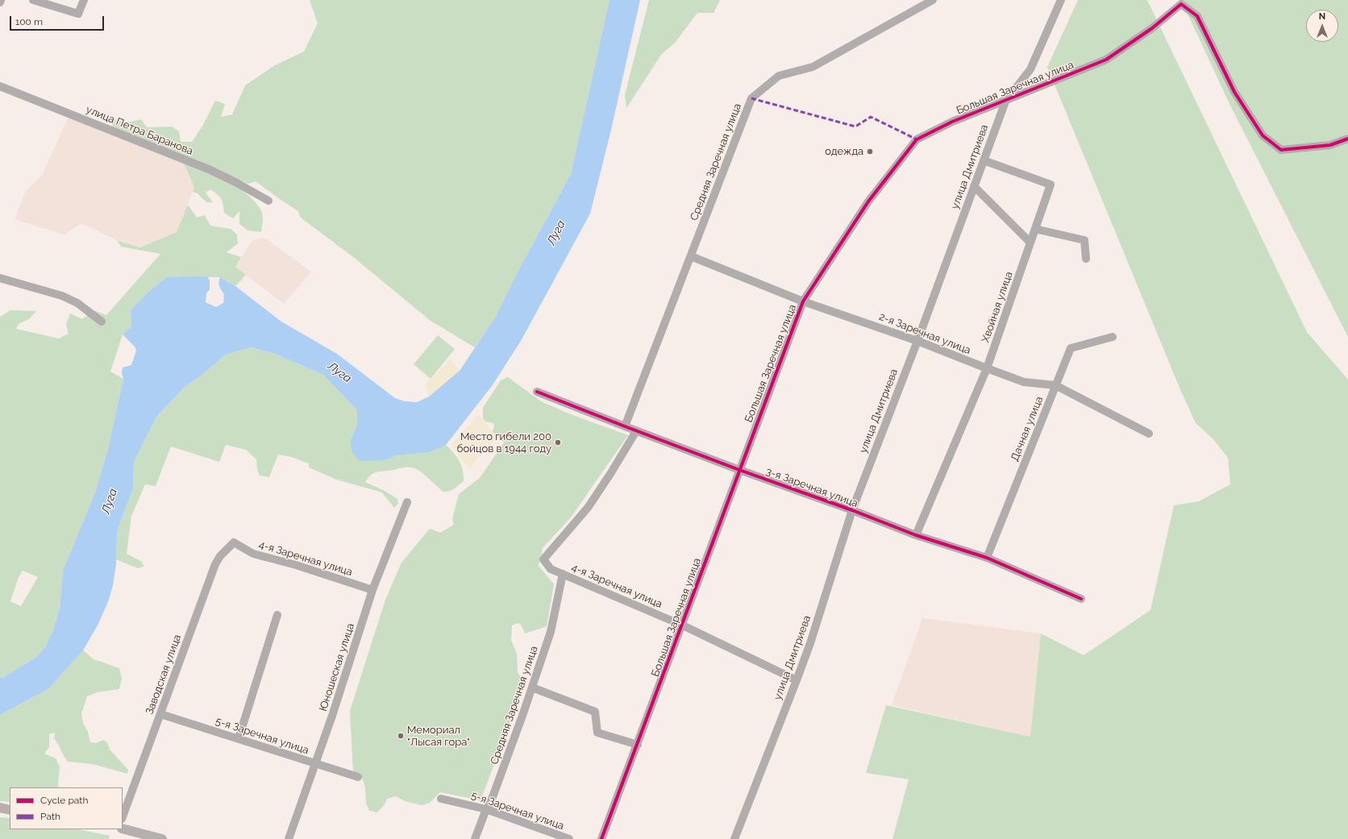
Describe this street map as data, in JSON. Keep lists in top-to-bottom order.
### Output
{
  "streets": {
    "street": [
      "Большая Заречная улица",
      "улица Петра Баранова",
      "Средняя Заречная улица",
      "улица Дмитриева",
      "Хвойная улица",
      "2-я Заречная улица",
      "Дачная улица",
      "3-я Заречная улица",
      "4-я Заречная улица",
      "Юношеская улица",
      "Заводская улица",
      "5-я Заречная улица"
    ]
  },
  "crossings": [
    ["Большая Заречная улица", "улица Дмитриева"],
    ["Большая Заречная улица", "2-я Заречная улица"],
    ["Большая Заречная улица", "3-я Заречная улица"],
    ["Большая Заречная улица", "4-я Заречная улица"],
    ["Средняя Заречная улица", "2-я Заречная улица"],
    ["Средняя Заречная улица", "3-я Заречная улица"],
    ["Средняя Заречная улица", "4-я Заречная улица"],
    ["Средняя Заречная улица", "5-я Заречная улица"],
    ["улица Дмитриева", "Хвойная улица"],
    ["улица Дмитриева", "2-я Заречная улица"],
    ["улица Дмитриева", "3-я Заречная улица"],
    ["улица Дмитриева", "4-я Заречная улица"],
    ["Хвойная улица", "2-я Заречная улица"],
    ["Хвойная улица", "3-я Заречная улица"],
    ["2-я Заречная улица", "Дачная улица"],
    ["Дачная улица", "3-я Заречная улица"],
    ["3-я Заречная улица", "4-я Заречная улица"],
    ["4-я Заречная улица", "Юношеская улица"],
    ["4-я Заречная улица", "Заводская улица"],
    ["Юношеская улица", "5-я Заречная улица"],
    ["Заводская улица", "5-я Заречная улица"]
  ],
  "water": ["Луга"],
  "places": ["одежда", "Место гибели 200 бойцов в 1944 году", "Мемориал \"Лысая гора\""],
  "legend": ["Cycle path", "Path"],
  "scale_bar": "100 m",
  "north": "top"
}
